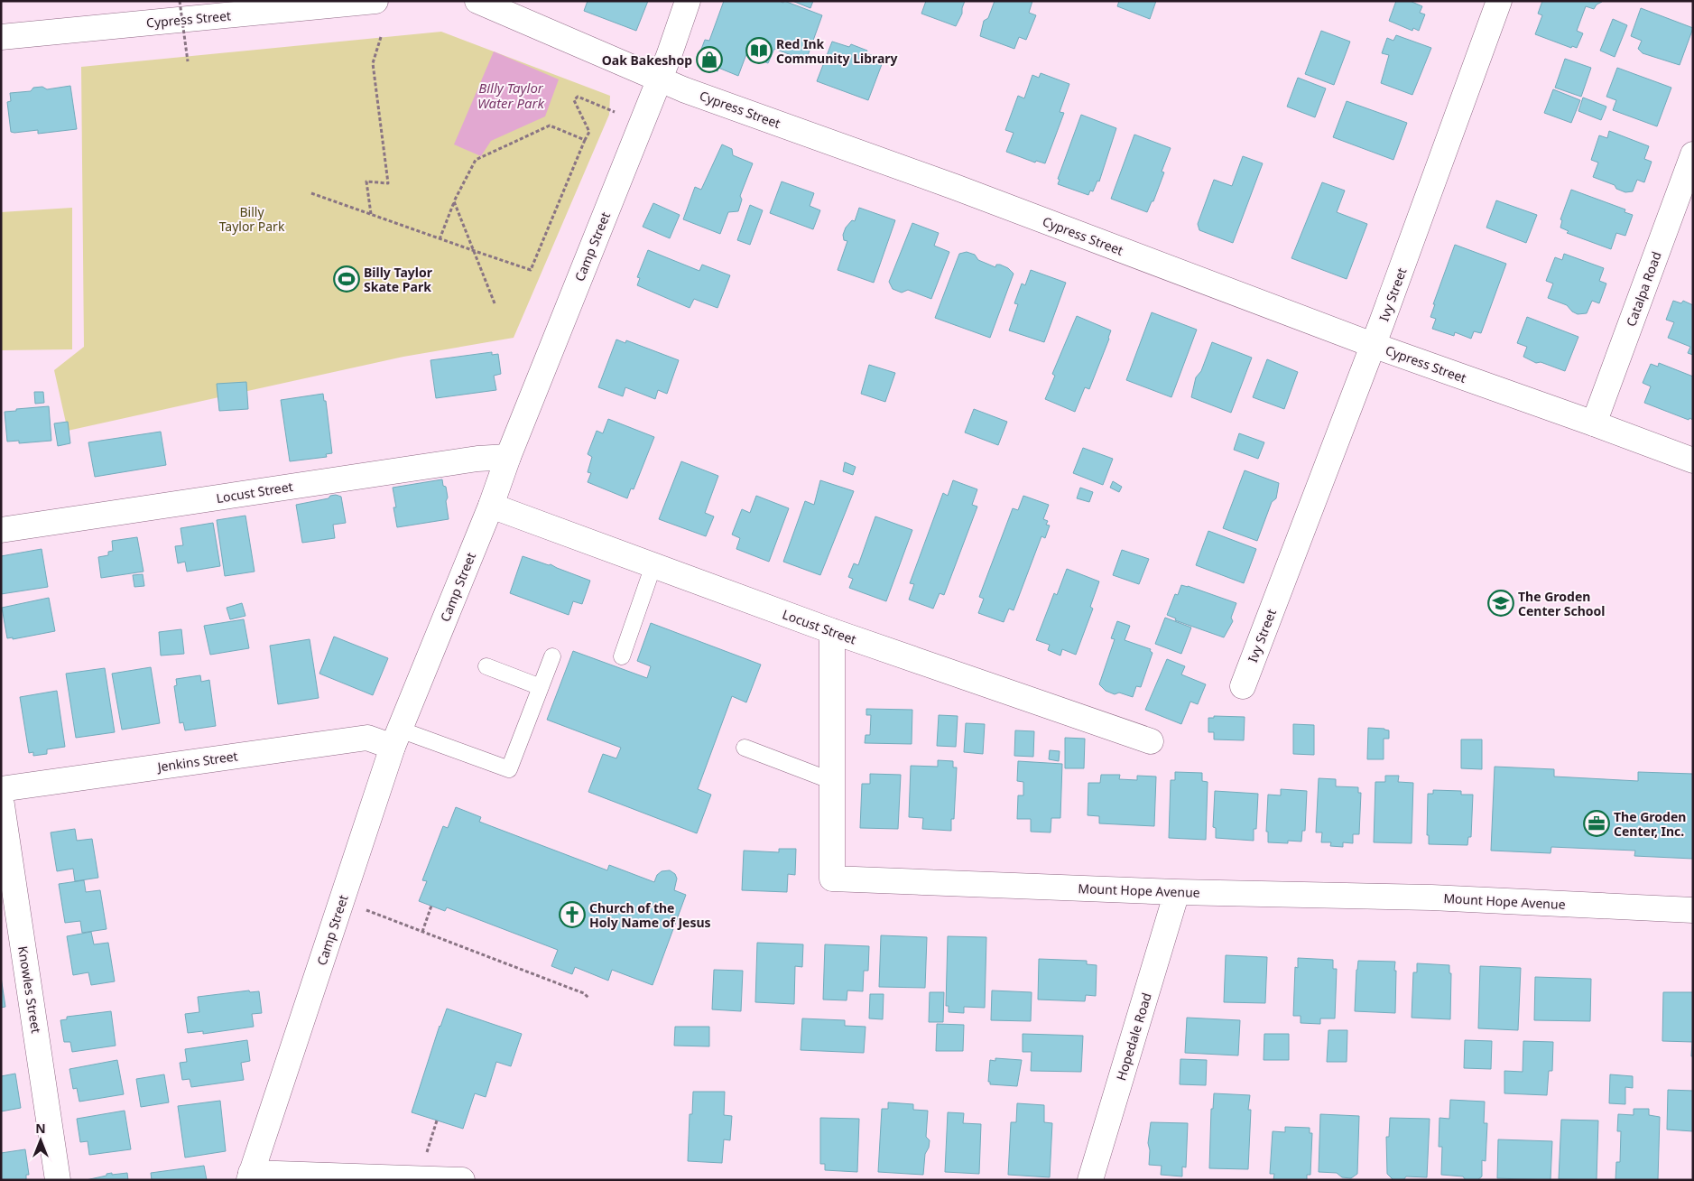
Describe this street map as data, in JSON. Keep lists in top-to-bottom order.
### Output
{
  "streets": {
    "street": [
      "Cypress Street",
      "Camp Street",
      "Catalpa Road",
      "Ivy Street",
      "Locust Street",
      "Jenkins Street",
      "Mount Hope Avenue",
      "Knowles Street",
      "Hopedale Road"
    ]
  },
  "crossings": [
    ["Cypress Street", "Camp Street"],
    ["Cypress Street", "Catalpa Road"],
    ["Cypress Street", "Ivy Street"],
    ["Camp Street", "Locust Street"],
    ["Camp Street", "Jenkins Street"],
    ["Locust Street", "Mount Hope Avenue"],
    ["Mount Hope Avenue", "Hopedale Road"]
  ],
  "water": ["Billy Taylor Water Park"],
  "parks": ["Billy Taylor Park"],
  "places": {
    "library": ["Red Ink Community Library"],
    "shop": ["Oak Bakeshop"],
    "sports": ["Billy Taylor Skate Park"],
    "school or university": ["The Groden Center School"],
    "office": ["The Groden Center, Inc."],
    "church": ["Church of the Holy Name of Jesus"]
  },
  "north": "top"
}
